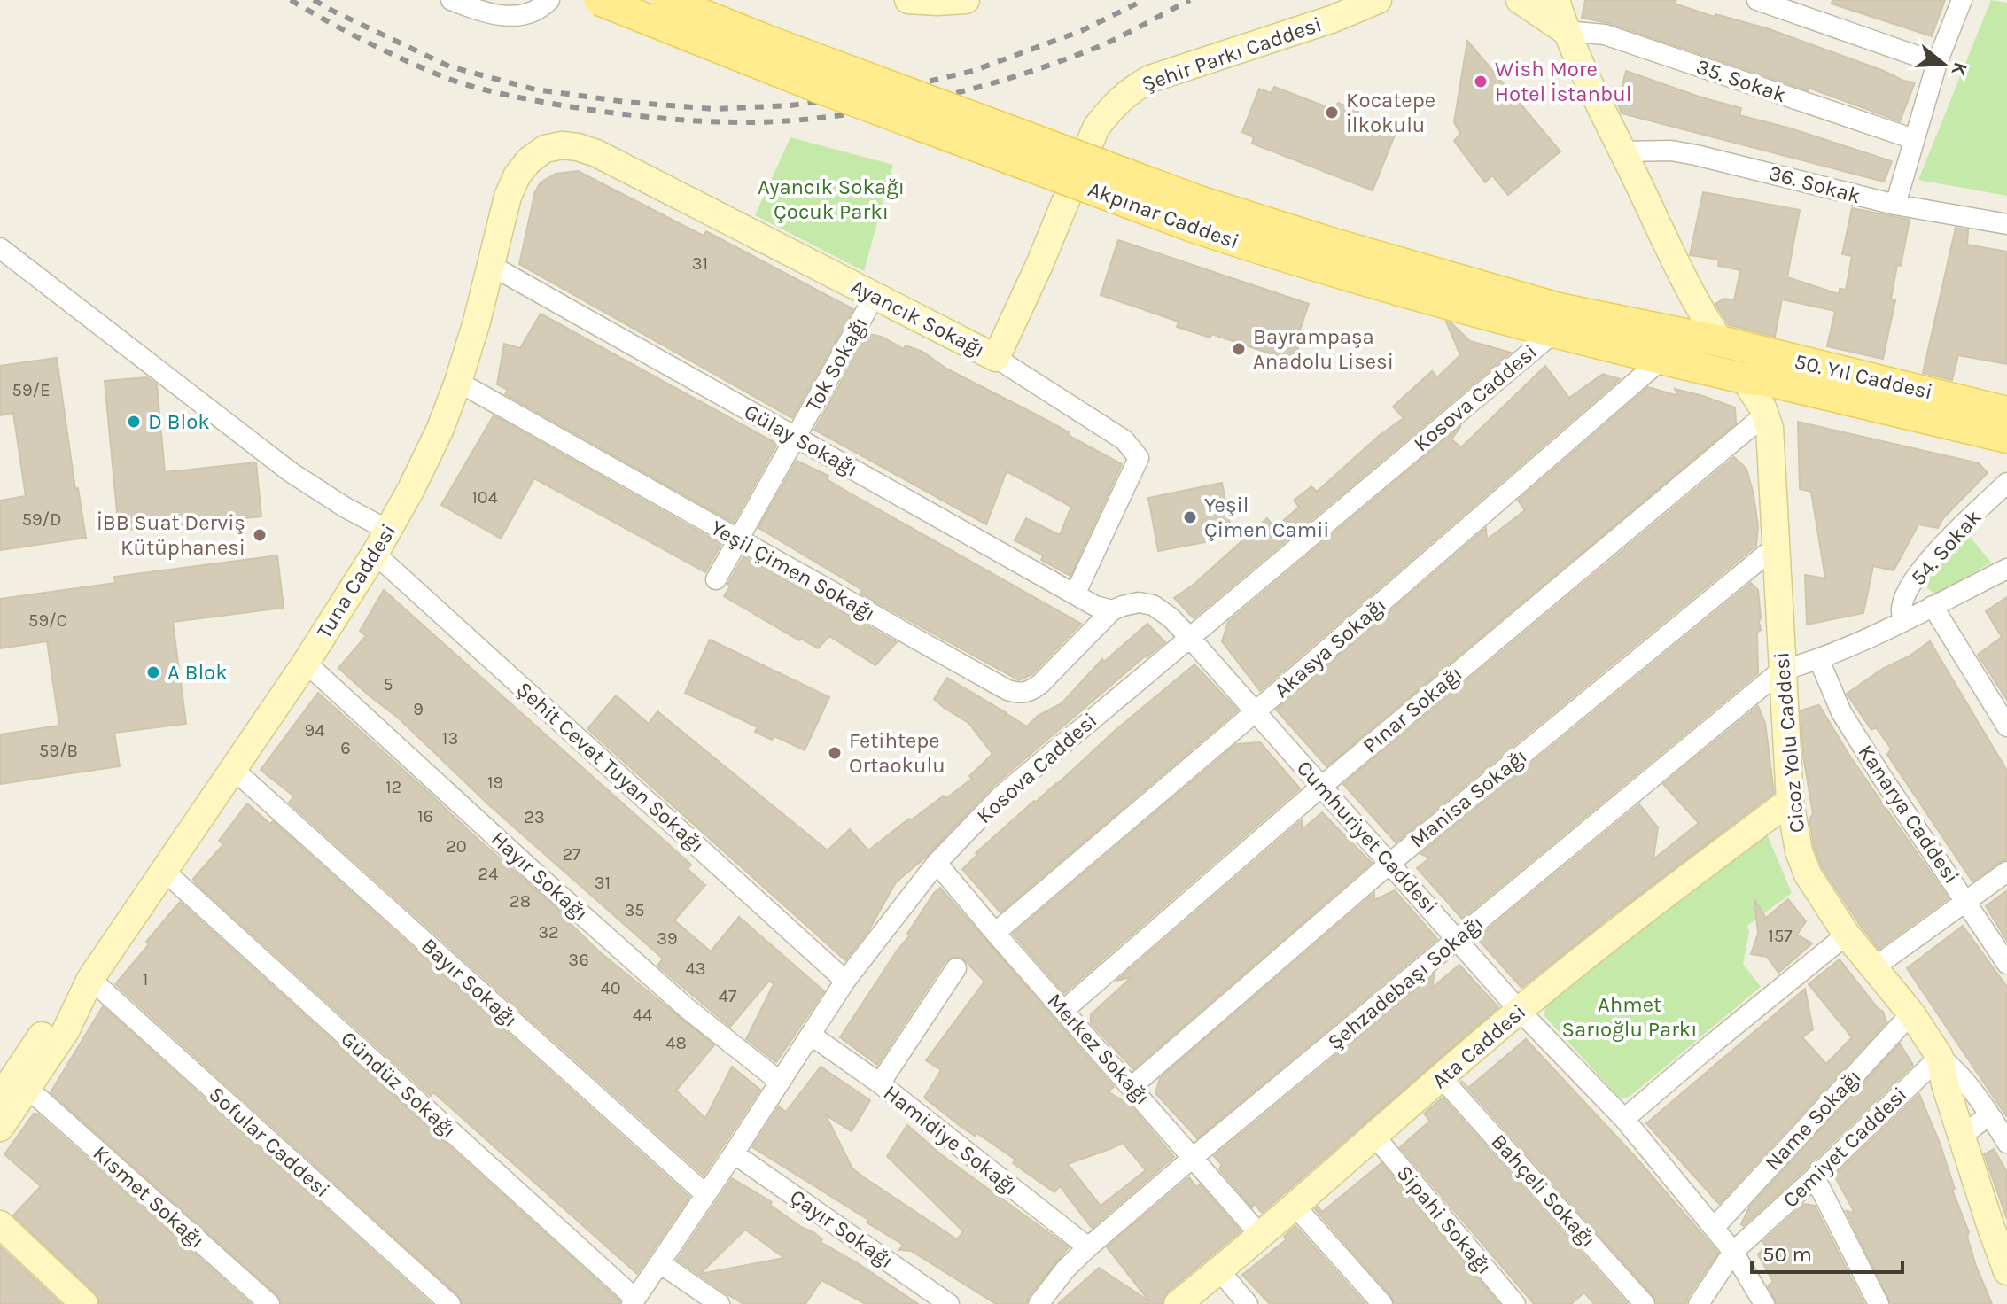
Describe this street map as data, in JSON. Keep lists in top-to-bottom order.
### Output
{
  "streets": {
    "main road": ["Akpınar Caddesi", "50. Yıl Caddesi"],
    "street": [
      "Şehir Parkı Caddesi",
      "35. Sokak",
      "36. Sokak",
      "Ayancık Sokağı",
      "Tok Sokağı",
      "Kosova Caddesi",
      "Gülay Sokağı",
      "54. Sokak",
      "Yeşil Çimen Sokağı",
      "Tuna Caddesi",
      "Akasya Sokağı",
      "Pınar Sokağı",
      "Cicoz Yolu Caddesi",
      "Şehit Cevat Tuyan Sokağı",
      "Manisa Sokağı",
      "Kanarya Caddesi",
      "Cumhuriyet Caddesi",
      "Hayır Sokağı",
      "Bayır Sokağı",
      "Şehzadebaşı Sokağı",
      "Ata Caddesi",
      "Merkez Sokağı",
      "Gündüz Sokağı",
      "Name Sokağı",
      "Hamidiye Sokağı",
      "Sofular Caddesi",
      "Cemiyet Caddesi",
      "Bahçeli Sokağı",
      "Kısmet Sokağı",
      "Sipahi Sokağı",
      "Çayır Sokağı"
    ]
  },
  "crossings": [
    ["Şehir Parkı Caddesi", "Ayancık Sokağı"],
    ["Akpınar Caddesi", "50. Yıl Caddesi"],
    ["Akpınar Caddesi", "Kosova Caddesi"],
    ["Akpınar Caddesi", "Akasya Sokağı"],
    ["Akpınar Caddesi", "Cicoz Yolu Caddesi"],
    ["Ayancık Sokağı", "Tok Sokağı"],
    ["Ayancık Sokağı", "Gülay Sokağı"],
    ["Ayancık Sokağı", "Tuna Caddesi"],
    ["Tok Sokağı", "Gülay Sokağı"],
    ["Tok Sokağı", "Yeşil Çimen Sokağı"],
    ["50. Yıl Caddesi", "Cicoz Yolu Caddesi"],
    ["Kosova Caddesi", "Şehit Cevat Tuyan Sokağı"],
    ["Kosova Caddesi", "Cumhuriyet Caddesi"],
    ["Kosova Caddesi", "Hayır Sokağı"],
    ["Kosova Caddesi", "Bayır Sokağı"],
    ["Kosova Caddesi", "Merkez Sokağı"],
    ["Kosova Caddesi", "Gündüz Sokağı"],
    ["Kosova Caddesi", "Hamidiye Sokağı"],
    ["Kosova Caddesi", "Çayır Sokağı"],
    ["Gülay Sokağı", "Yeşil Çimen Sokağı"],
    ["Gülay Sokağı", "Tuna Caddesi"],
    ["Gülay Sokağı", "Cumhuriyet Caddesi"],
    ["Yeşil Çimen Sokağı", "Tuna Caddesi"],
    ["Yeşil Çimen Sokağı", "Cumhuriyet Caddesi"],
    ["Tuna Caddesi", "Şehit Cevat Tuyan Sokağı"],
    ["Tuna Caddesi", "Hayır Sokağı"],
    ["Tuna Caddesi", "Bayır Sokağı"],
    ["Tuna Caddesi", "Gündüz Sokağı"],
    ["Tuna Caddesi", "Sofular Caddesi"],
    ["Tuna Caddesi", "Kısmet Sokağı"],
    ["Akasya Sokağı", "Cumhuriyet Caddesi"],
    ["Akasya Sokağı", "Merkez Sokağı"],
    ["Pınar Sokağı", "Cicoz Yolu Caddesi"],
    ["Pınar Sokağı", "Cumhuriyet Caddesi"],
    ["Pınar Sokağı", "Merkez Sokağı"],
    ["Cicoz Yolu Caddesi", "Manisa Sokağı"],
    ["Cicoz Yolu Caddesi", "Şehzadebaşı Sokağı"],
    ["Cicoz Yolu Caddesi", "Ata Caddesi"],
    ["Cicoz Yolu Caddesi", "Name Sokağı"],
    ["Cicoz Yolu Caddesi", "Cemiyet Caddesi"],
    ["Manisa Sokağı", "Cumhuriyet Caddesi"],
    ["Manisa Sokağı", "Merkez Sokağı"],
    ["Cumhuriyet Caddesi", "Şehzadebaşı Sokağı"],
    ["Cumhuriyet Caddesi", "Ata Caddesi"],
    ["Cumhuriyet Caddesi", "Name Sokağı"],
    ["Cumhuriyet Caddesi", "Cemiyet Caddesi"],
    ["Şehzadebaşı Sokağı", "Merkez Sokağı"],
    ["Şehzadebaşı Sokağı", "Hamidiye Sokağı"],
    ["Ata Caddesi", "Merkez Sokağı"],
    ["Ata Caddesi", "Bahçeli Sokağı"],
    ["Ata Caddesi", "Sipahi Sokağı"]
  ],
  "parks": ["Ayancık Sokağı Çocuk Parkı", "Ahmet Sarıoğlu Parkı"],
  "places": [
    "Wish More Hotel İstanbul",
    "Kocatepe İlkokulu",
    "Bayrampaşa Anadolu Lisesi",
    "D Blok",
    "Yeşil Çimen Camii",
    "İBB Suat Derviş Kütüphanesi",
    "A Blok",
    "Fetihtepe Ortaokulu"
  ],
  "house_numbers": [
    "31",
    "59/E",
    "104",
    "59/D",
    "59/C",
    "5",
    "9",
    "94",
    "13",
    "6",
    "59/B",
    "19",
    "12",
    "16",
    "23",
    "20",
    "27",
    "24",
    "31",
    "28",
    "35",
    "32",
    "157",
    "39",
    "36",
    "43",
    "1",
    "40",
    "47",
    "44",
    "48"
  ],
  "scale_bar": "50 m",
  "north": "right"
}
